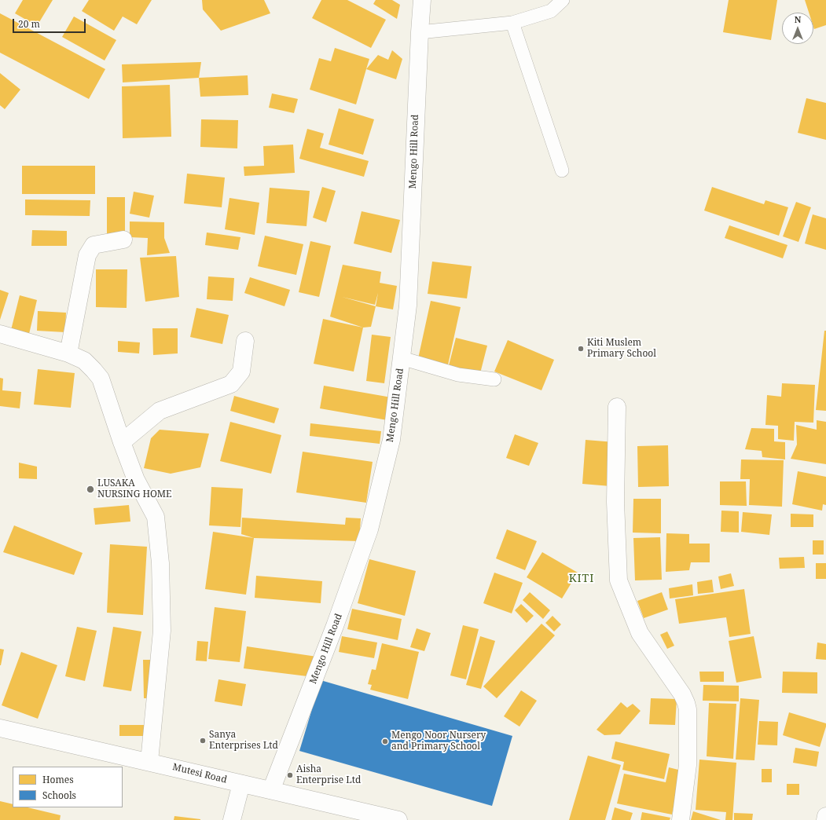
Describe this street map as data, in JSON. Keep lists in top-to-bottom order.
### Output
{
  "streets": {
    "street": ["Mengo Hill Road", "Mutesi Road"]
  },
  "crossings": [
    ["Mengo Hill Road", "Mutesi Road"]
  ],
  "districts": ["KITI"],
  "places": [
    "Kiti Muslem Primary School",
    "LUSAKA NURSING HOME",
    "Sanya Enterprises Ltd",
    "Mengo Noor Nursery and Primary School",
    "Aisha Enterprise Ltd"
  ],
  "legend": ["Homes", "Schools"],
  "scale_bar": "20 m",
  "north": "top"
}
